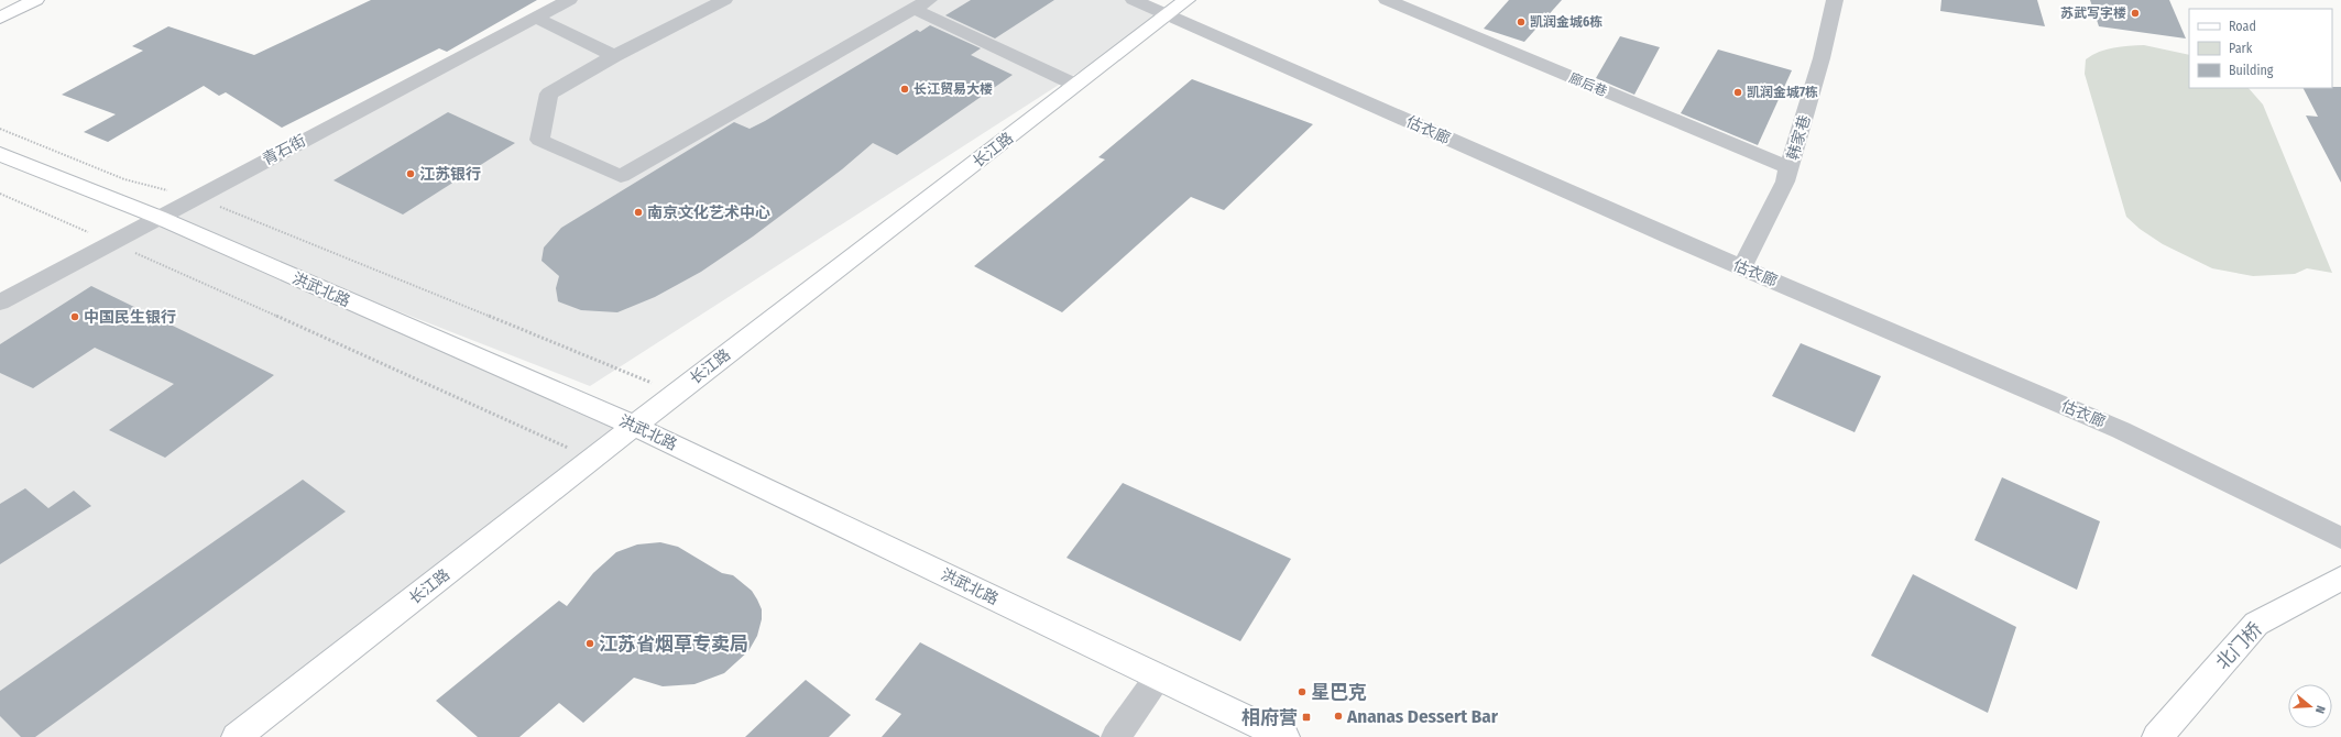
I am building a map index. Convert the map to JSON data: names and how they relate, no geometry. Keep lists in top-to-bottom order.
{
  "streets": {
    "main road": ["长江路", "洪武北路", "北门桥"],
    "street": [
      "廊后巷",
      "估衣廊",
      "韩家巷",
      "青石街"
    ]
  },
  "crossings": [
    ["廊后巷", "韩家巷"],
    ["估衣廊", "韩家巷"],
    ["估衣廊", "长江路"],
    ["青石街", "洪武北路"],
    ["长江路", "洪武北路"]
  ],
  "places": {
    "other": [
      "苏武写字楼",
      "凯润金城6栋",
      "长江贸易大楼",
      "凯润金城7栋",
      "江苏银行",
      "南京文化艺术中心",
      "中国民生银行",
      "江苏省烟草专卖局",
      "星巴克",
      "Ananas Dessert Bar"
    ],
    "transit": ["相府营"]
  },
  "legend": ["Road", "Park", "Building"],
  "north": "right"
}
